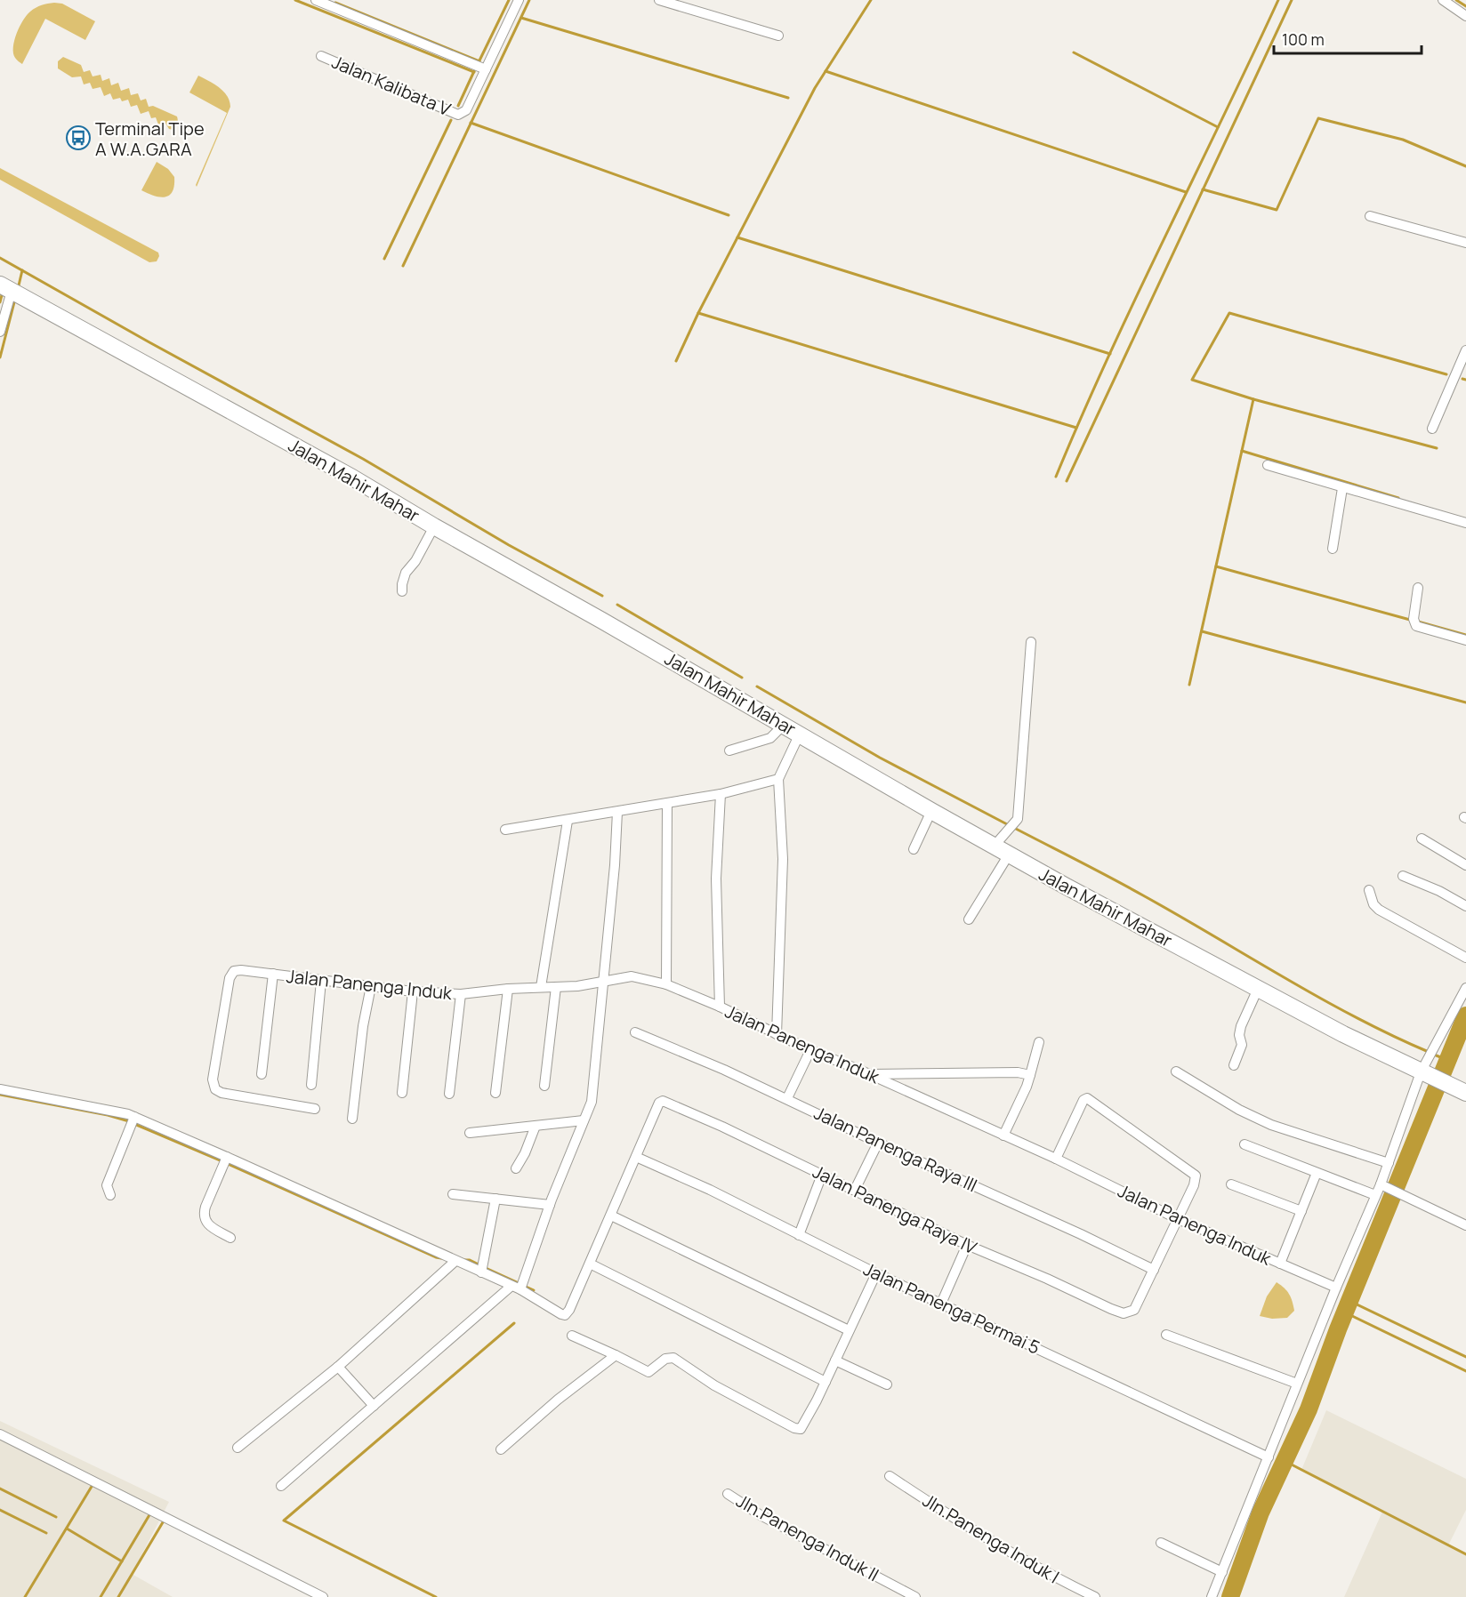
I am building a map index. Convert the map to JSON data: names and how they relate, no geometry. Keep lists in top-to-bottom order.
{
  "streets": {
    "highway": ["Jalan Mahir Mahar"],
    "street": [
      "Jalan Kalibata V",
      "Jalan Panenga Induk",
      "Jalan Panenga Raya III",
      "Jalan Panenga Raya IV",
      "Jalan Panenga Permai 5",
      "Jln.Panenga Induk II",
      "Jln.Panenga Induk I"
    ]
  },
  "crossings": [
    ["Jalan Panenga Raya III", "Jalan Panenga Raya IV"],
    ["Jalan Panenga Raya IV", "Jalan Panenga Permai 5"]
  ],
  "places": {
    "bus stop": ["Terminal Tipe A W.A.GARA"]
  },
  "scale_bar": "100 m"
}
